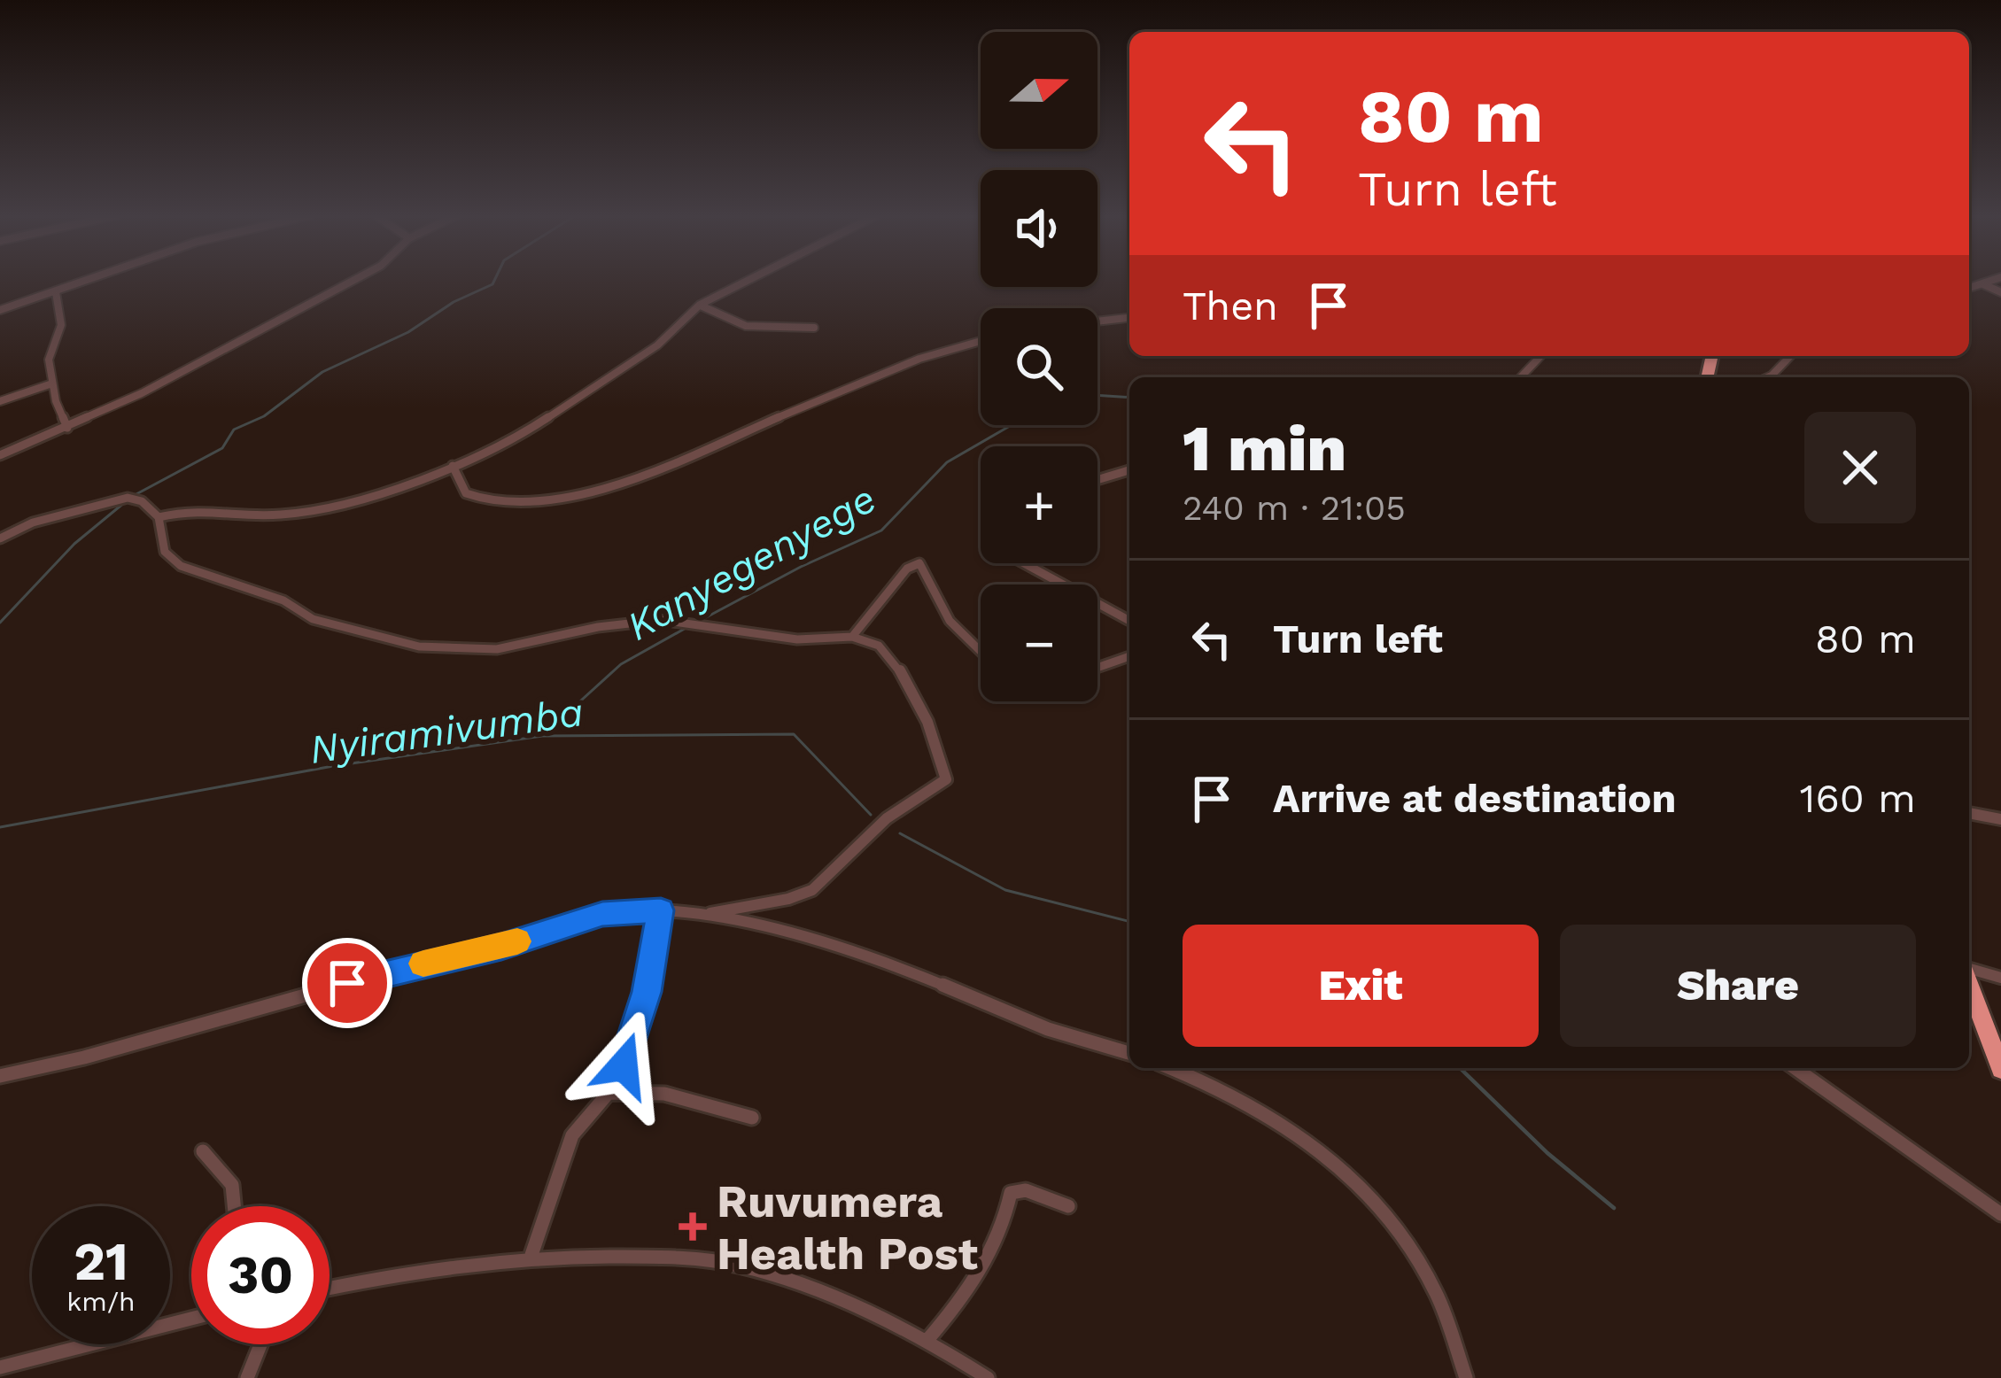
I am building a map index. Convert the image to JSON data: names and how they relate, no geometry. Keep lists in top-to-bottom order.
{
  "water": ["Kanyegenyege", "Nyiramivumba"],
  "places": {
    "health": ["Ruvumera Health Post"]
  },
  "north": "right",
  "page": {
    "map_buttons": ["+", "−"],
    "turn": ["80 m", "Turn left"],
    "then": "Then",
    "heading": ["1 min", "240 m · 21:05"],
    "list": [
      {
        "name": "Turn left",
        "value": "80 m"
      },
      {
        "name": "Arrive at destination",
        "value": "160 m"
      }
    ],
    "buttons": ["Exit", "Share"],
    "speed": "21 km/h",
    "limit": "30"
  }
}
